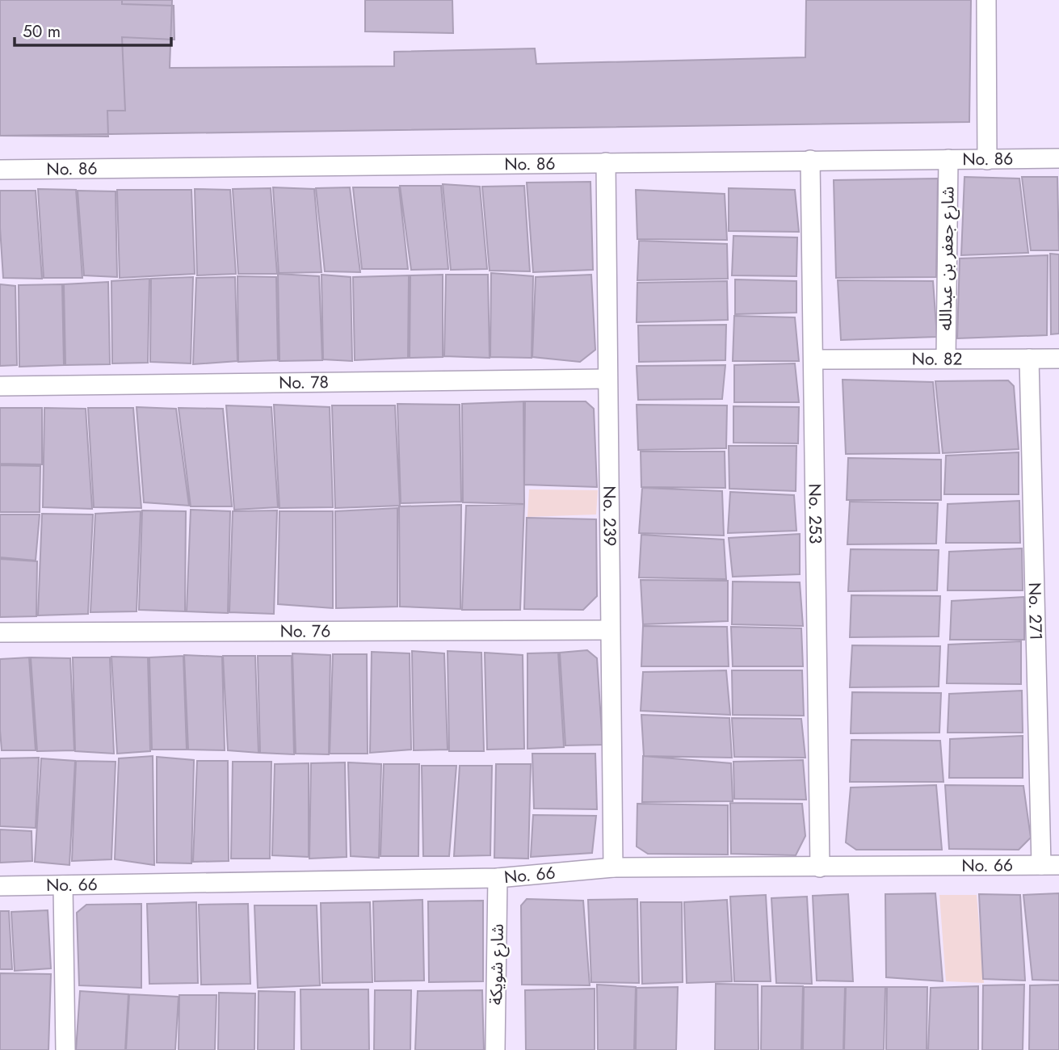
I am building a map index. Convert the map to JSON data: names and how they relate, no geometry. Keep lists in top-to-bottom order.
{
  "streets": {
    "street": [
      "No. 86",
      "شارع جعفر بن عبدالله",
      "No. 82",
      "No. 78",
      "No. 253",
      "No. 239",
      "No. 271",
      "No. 76",
      "No. 66",
      "شارع شويكة"
    ]
  },
  "crossings": [
    ["No. 86", "شارع جعفر بن عبدالله"],
    ["No. 86", "No. 253"],
    ["No. 86", "No. 239"],
    ["شارع جعفر بن عبدالله", "No. 82"],
    ["No. 82", "No. 253"],
    ["No. 82", "No. 271"],
    ["No. 78", "No. 239"],
    ["No. 253", "No. 66"],
    ["No. 239", "No. 76"],
    ["No. 239", "No. 66"],
    ["No. 271", "No. 66"],
    ["No. 66", "شارع شويكة"]
  ],
  "scale_bar": "50 m"
}
